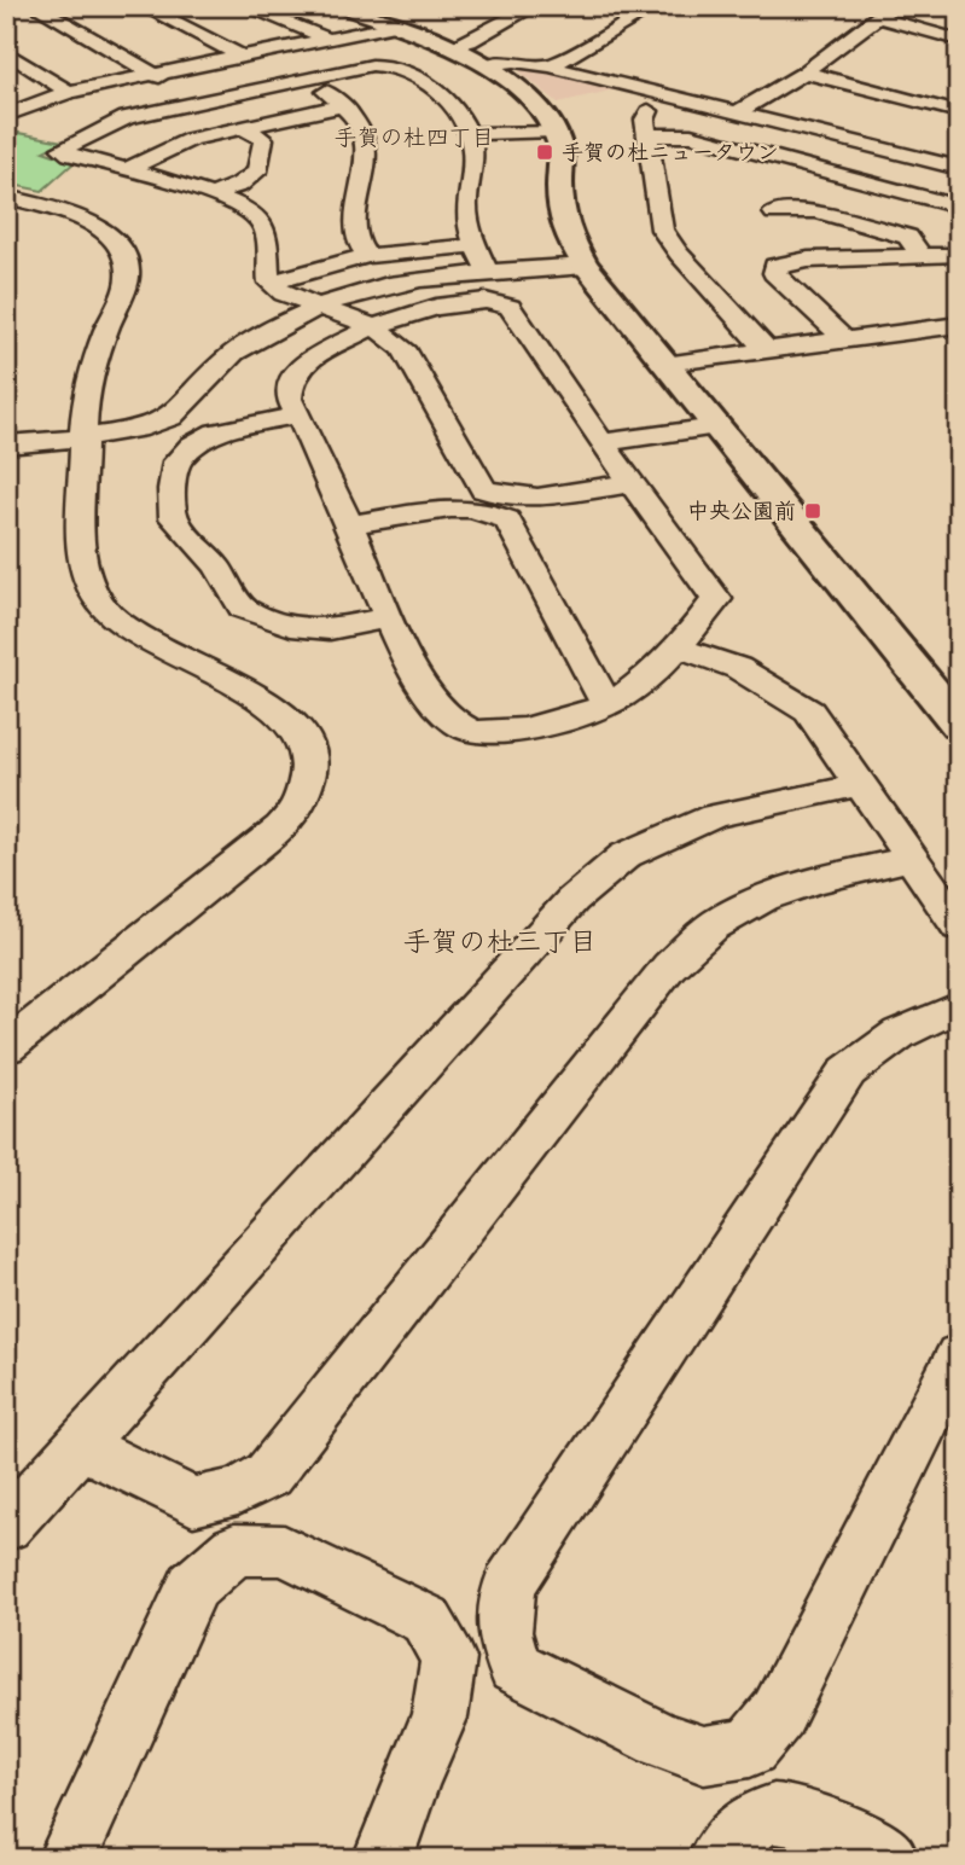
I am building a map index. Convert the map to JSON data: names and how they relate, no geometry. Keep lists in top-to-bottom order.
{
  "districts": ["手賀の杜四丁目", "手賀の杜三丁目"],
  "places": {
    "transit": ["手賀の杜ニュータウン", "中央公園前"]
  }
}
